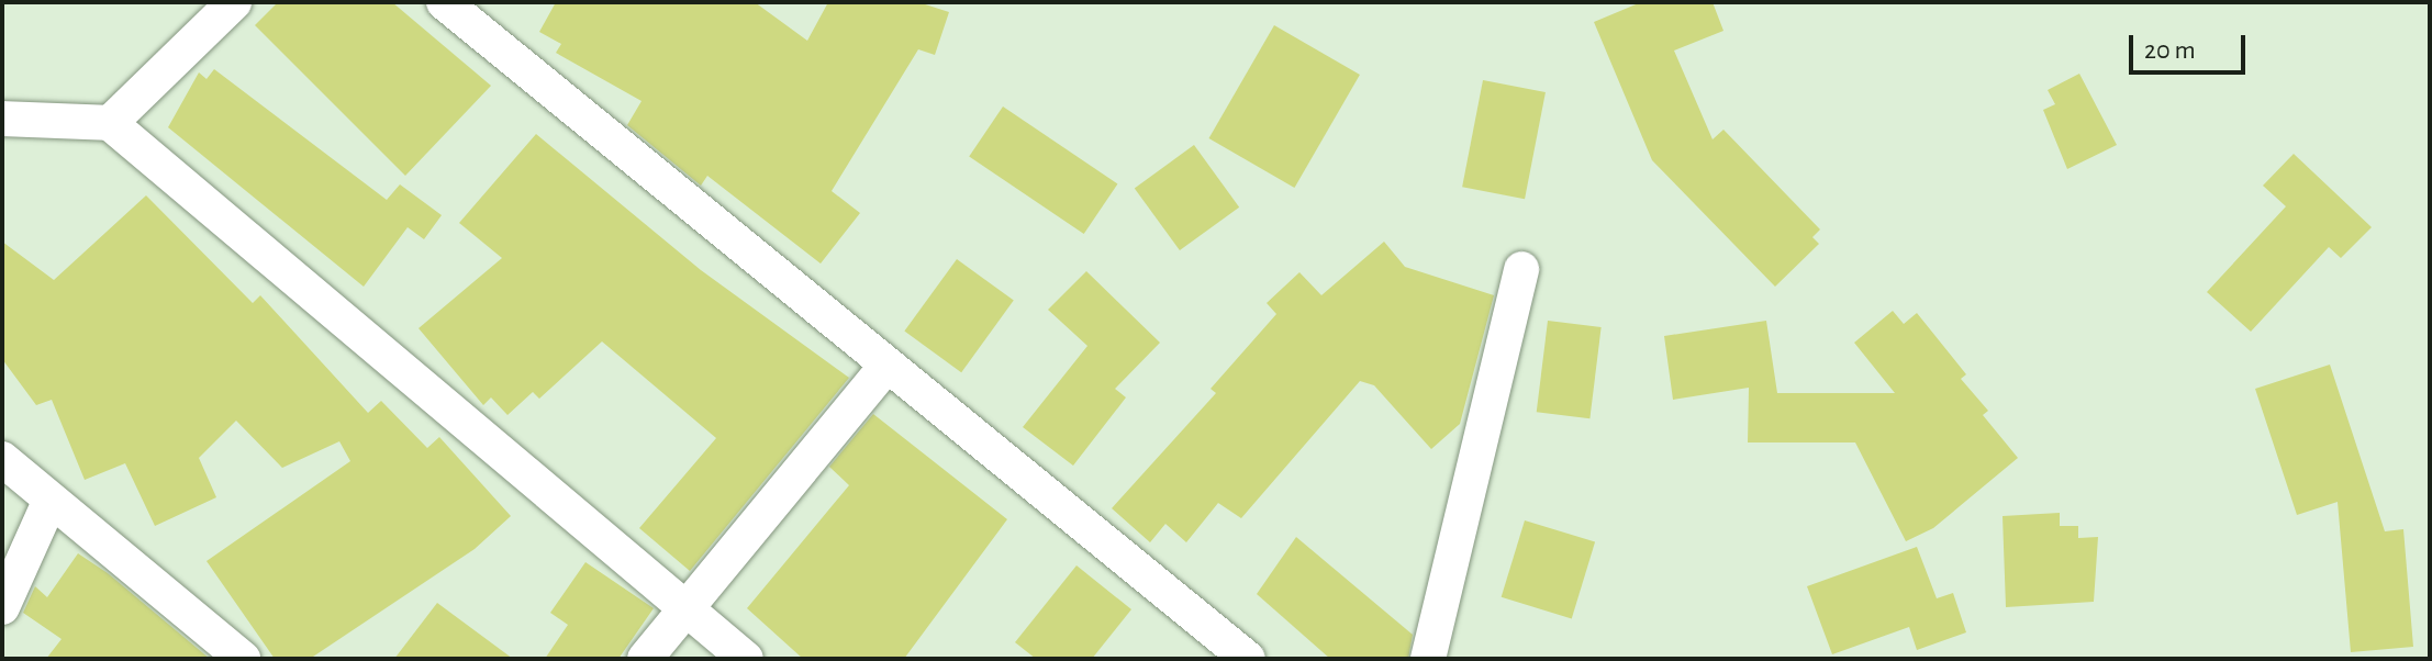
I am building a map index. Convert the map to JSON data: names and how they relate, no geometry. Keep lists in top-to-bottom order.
{
  "scale_bar": "20 m"
}
